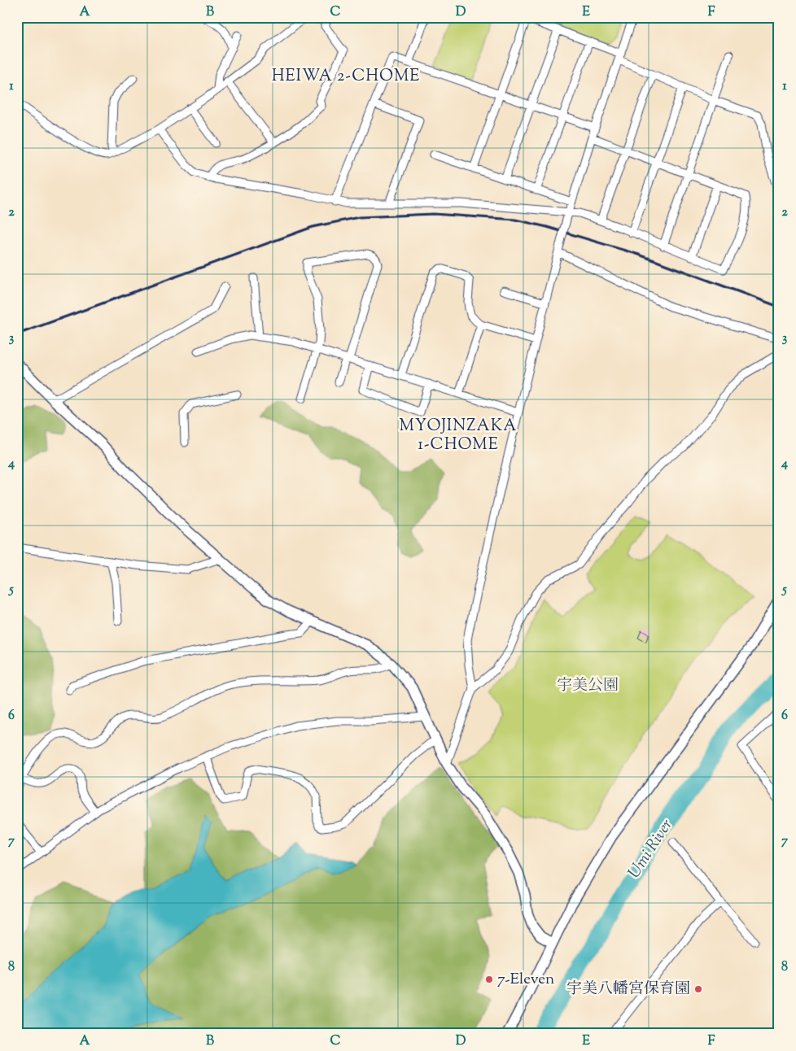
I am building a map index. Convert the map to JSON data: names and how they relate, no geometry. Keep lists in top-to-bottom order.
{
  "districts": ["HEIWA 2-CHOME", "MYOJINZAKA 1-CHOME"],
  "water": ["Umi River"],
  "parks": ["宇美公園"],
  "places": ["7-Eleven", "宇美八幡宮保育園"],
  "grid": {
    "columns": [
      "A",
      "B",
      "C",
      "D",
      "E",
      "F"
    ],
    "rows": [
      "1",
      "2",
      "3",
      "4",
      "5",
      "6",
      "7",
      "8"
    ]
  }
}
